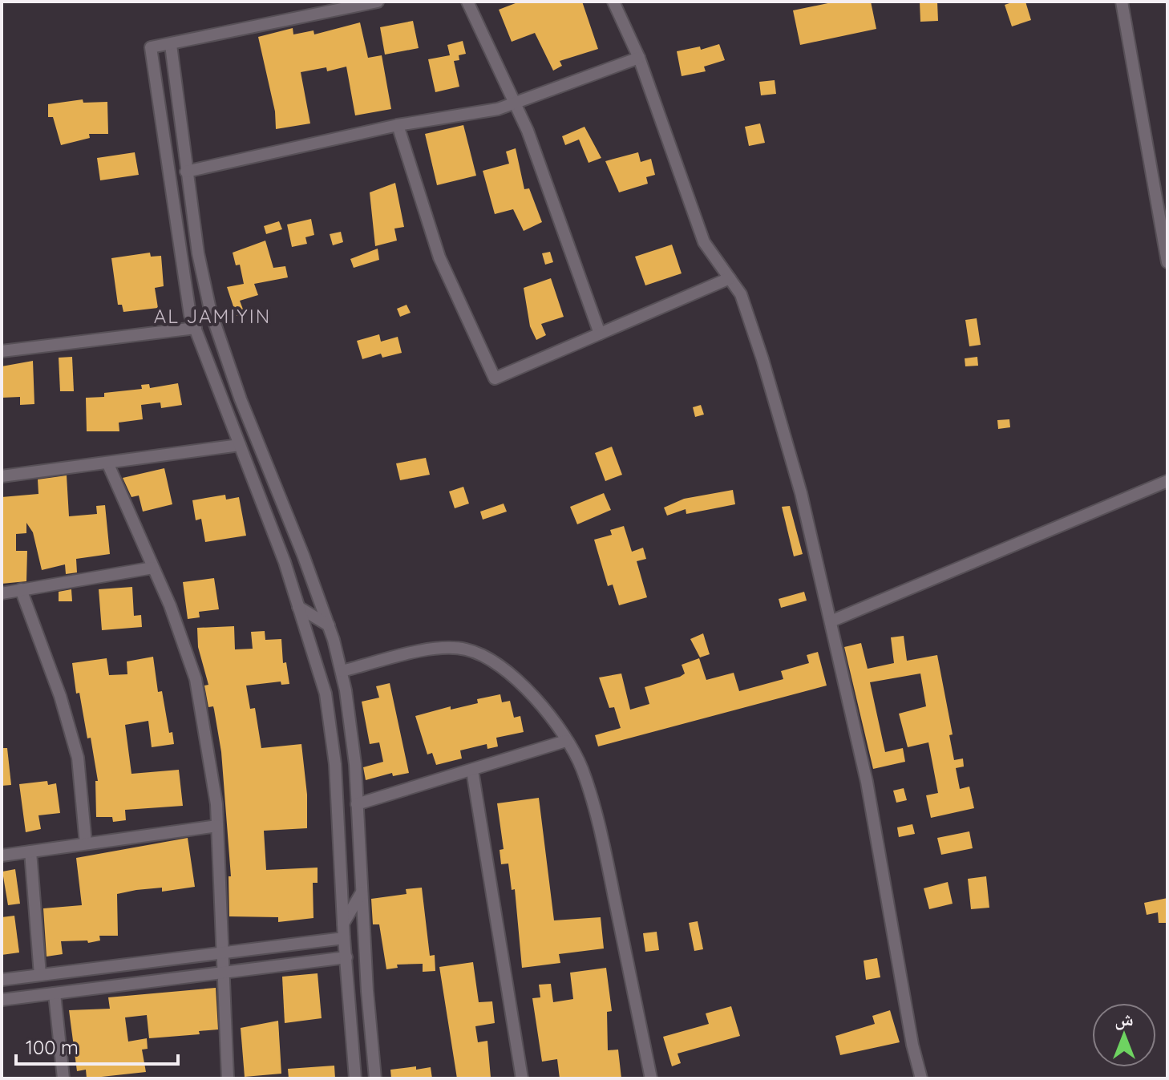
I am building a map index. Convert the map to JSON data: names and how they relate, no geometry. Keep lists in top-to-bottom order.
{
  "districts": ["AL JAMIYIN"],
  "scale_bar": "100 m",
  "north": "top"
}
